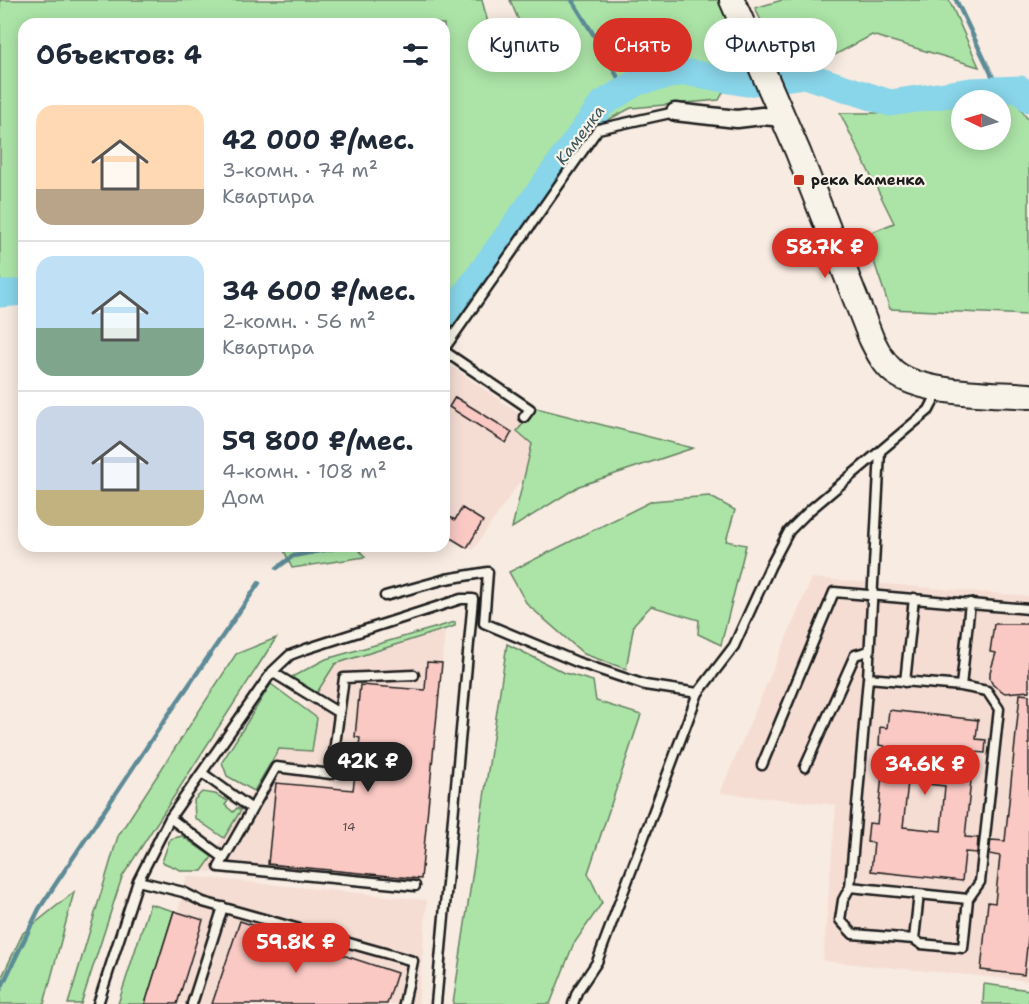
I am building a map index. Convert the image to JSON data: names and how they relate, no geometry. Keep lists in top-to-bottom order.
{
  "water": ["Каменка"],
  "places": {
    "transit": ["река Каменка"]
  },
  "house_numbers": ["14"],
  "north": "left",
  "page": {
    "chip": ["Купить", "Снять", "Фильтры"],
    "heading": "Объектов: 4",
    "list": [
      {
        "name": "42 000 ₽/мес.",
        "note": "3-комн. · 74 m² · Квартира"
      },
      {
        "name": "34 600 ₽/мес.",
        "note": "2-комн. · 56 m² · Квартира"
      },
      {
        "name": "59 800 ₽/мес.",
        "note": "4-комн. · 108 m² · Дом"
      }
    ],
    "price": [
      "58.7K ₽",
      "42K ₽",
      "34.6K ₽",
      "59.8K ₽"
    ]
  }
}
